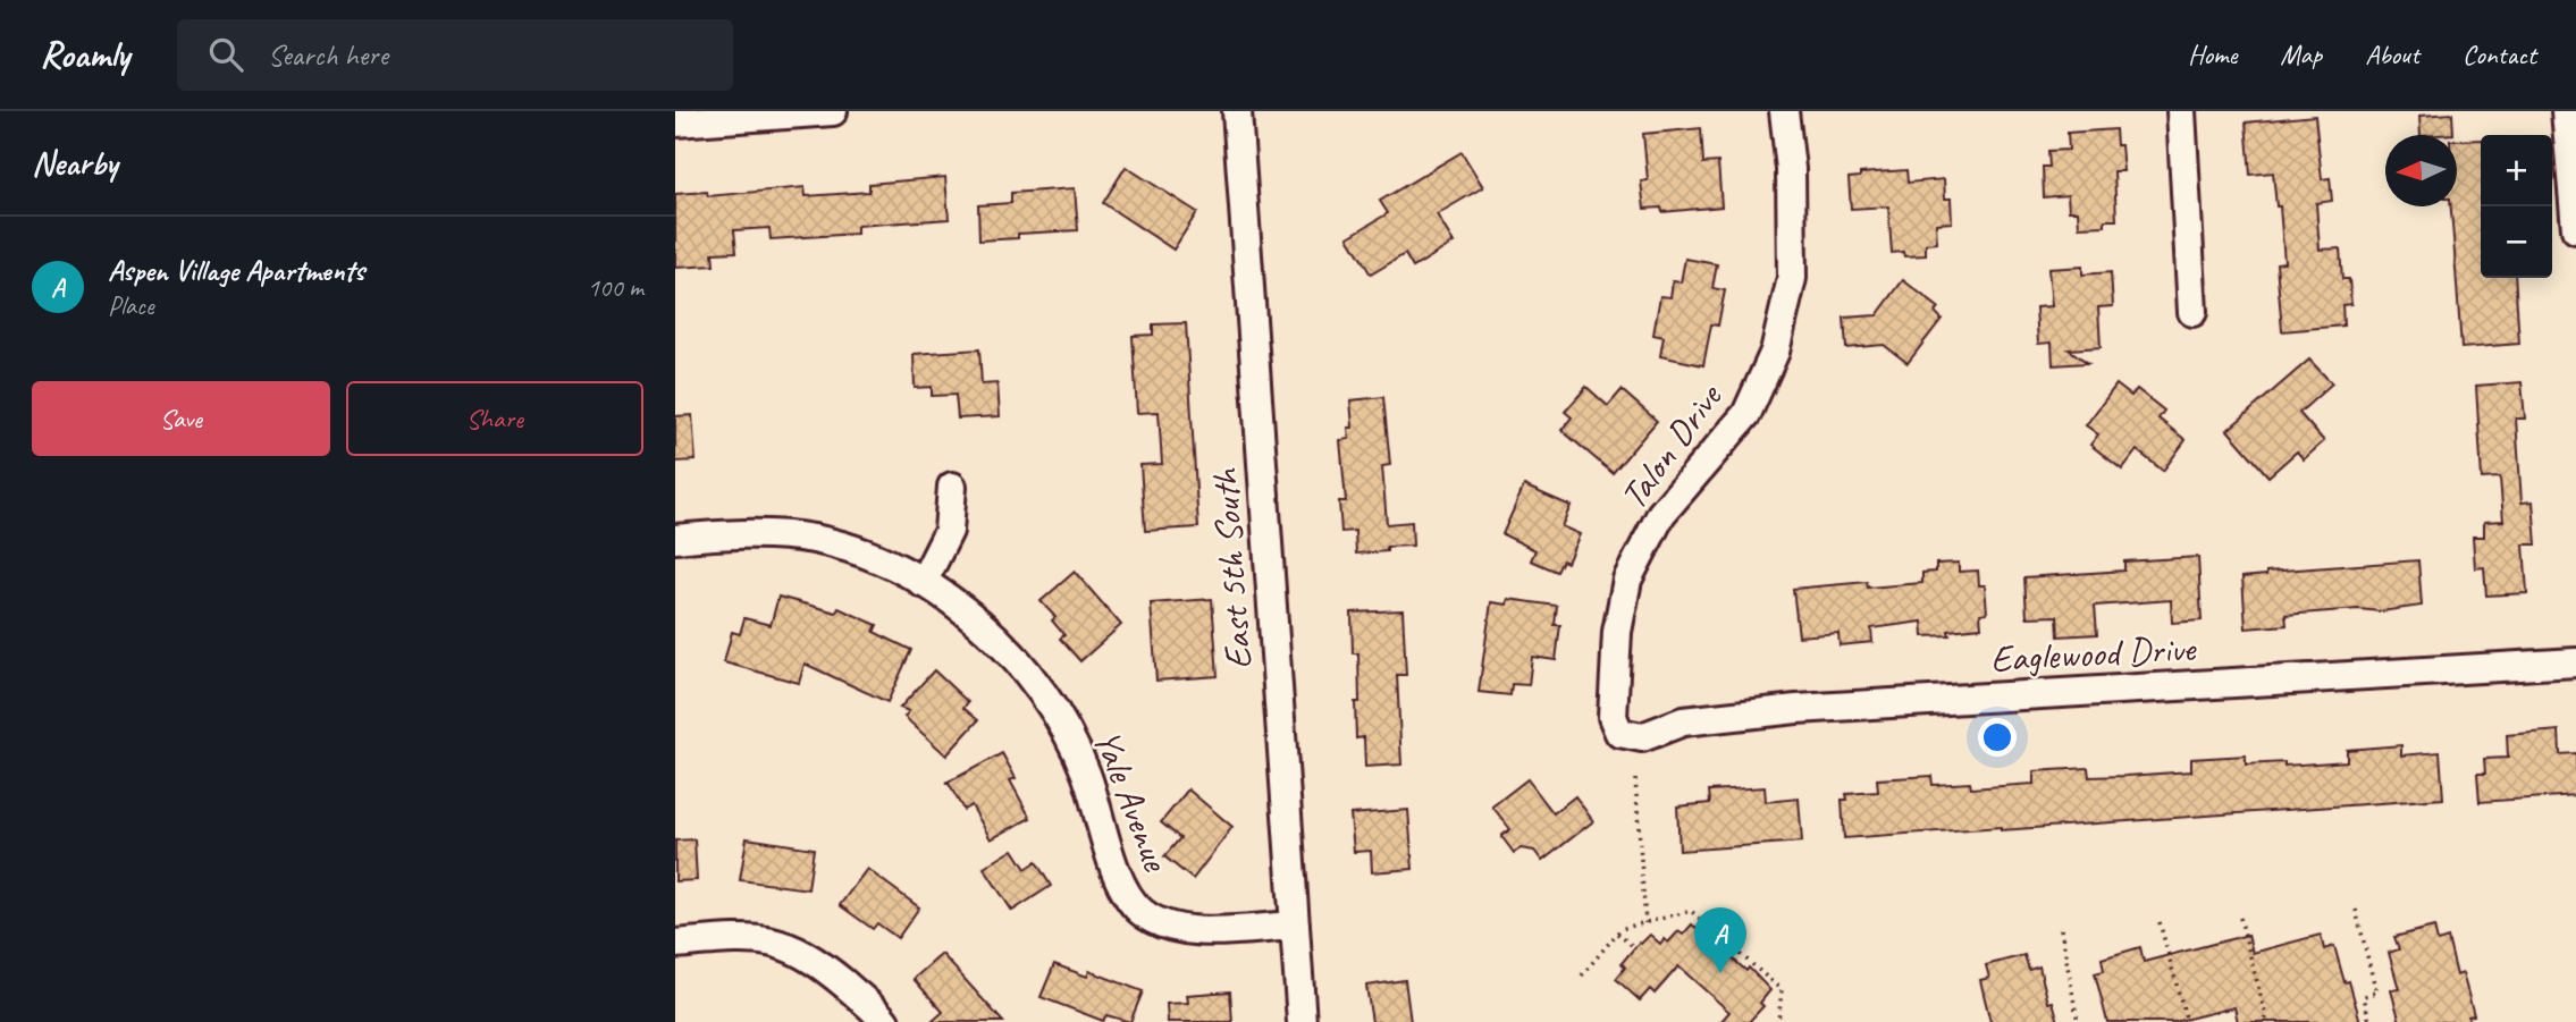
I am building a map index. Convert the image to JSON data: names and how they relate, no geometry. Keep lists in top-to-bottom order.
{
  "streets": {
    "street": [
      "Talon Drive",
      "East 5th South",
      "Eaglewood Drive",
      "Yale Avenue"
    ]
  },
  "crossings": [
    ["Talon Drive", "Eaglewood Drive"],
    ["East 5th South", "Yale Avenue"]
  ],
  "north": "left",
  "page": {
    "header": "Roamly",
    "search": "Search here",
    "nav": [
      "Home",
      "Map",
      "About",
      "Contact"
    ],
    "heading": "Nearby",
    "map_buttons": ["+", "−"],
    "list": [
      {
        "mark": "A",
        "name": "Aspen Village Apartments",
        "note": "Place",
        "value": "100 m"
      }
    ],
    "buttons": ["Save", "Share"],
    "pins": "A"
  }
}
